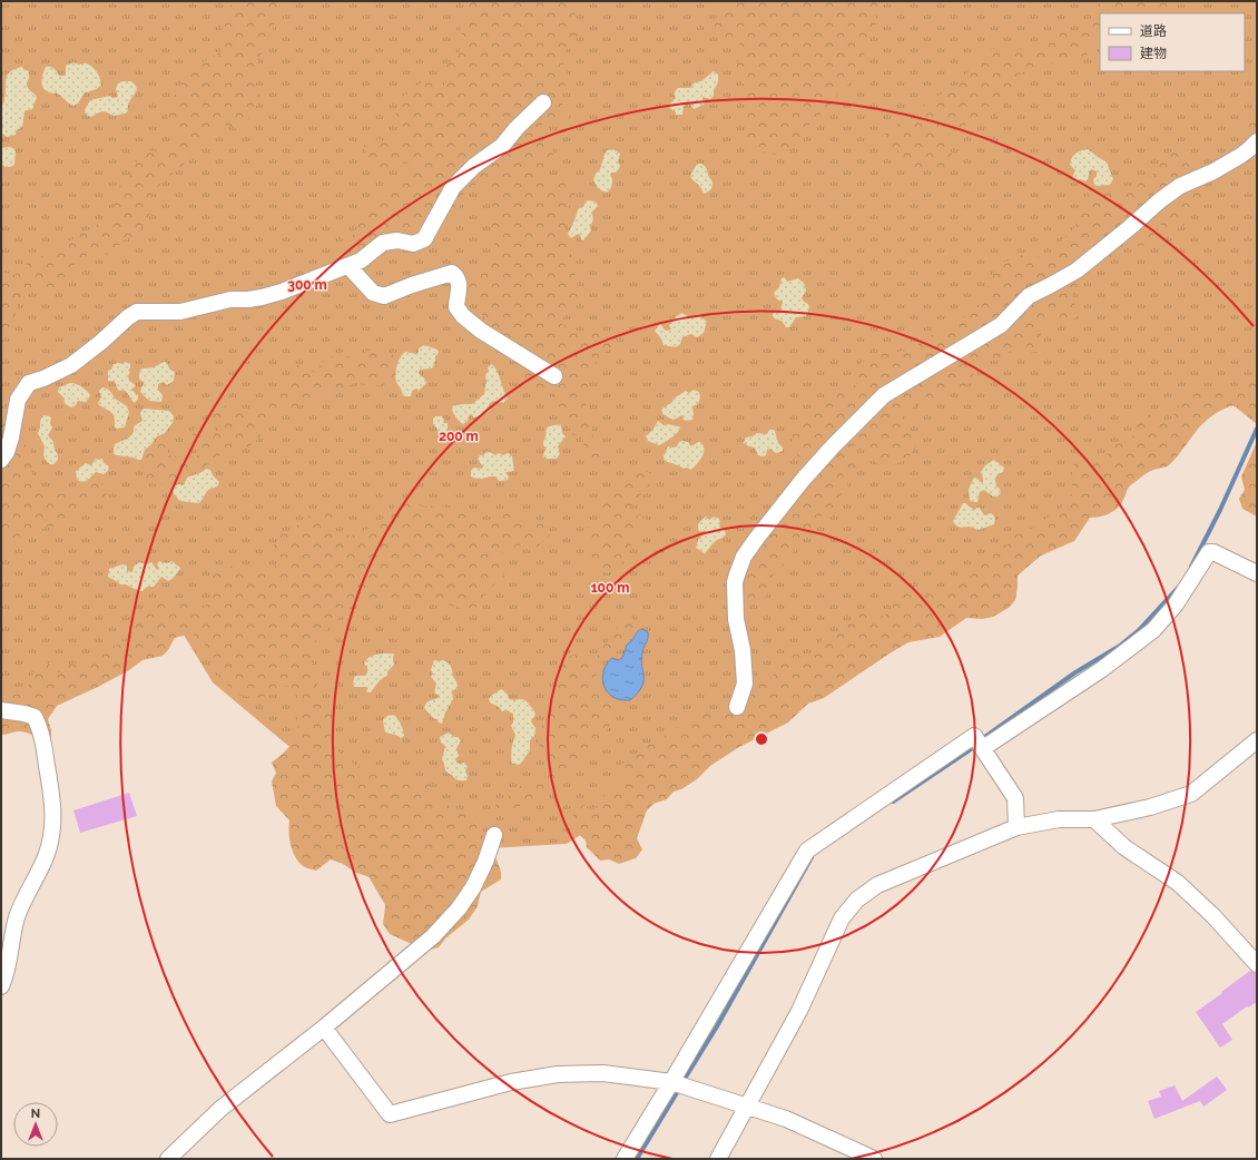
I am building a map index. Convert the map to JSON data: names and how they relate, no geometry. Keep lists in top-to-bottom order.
{
  "legend": ["道路", "建物"],
  "north": "top",
  "rings": ["300 m", "200 m", "100 m"]
}
